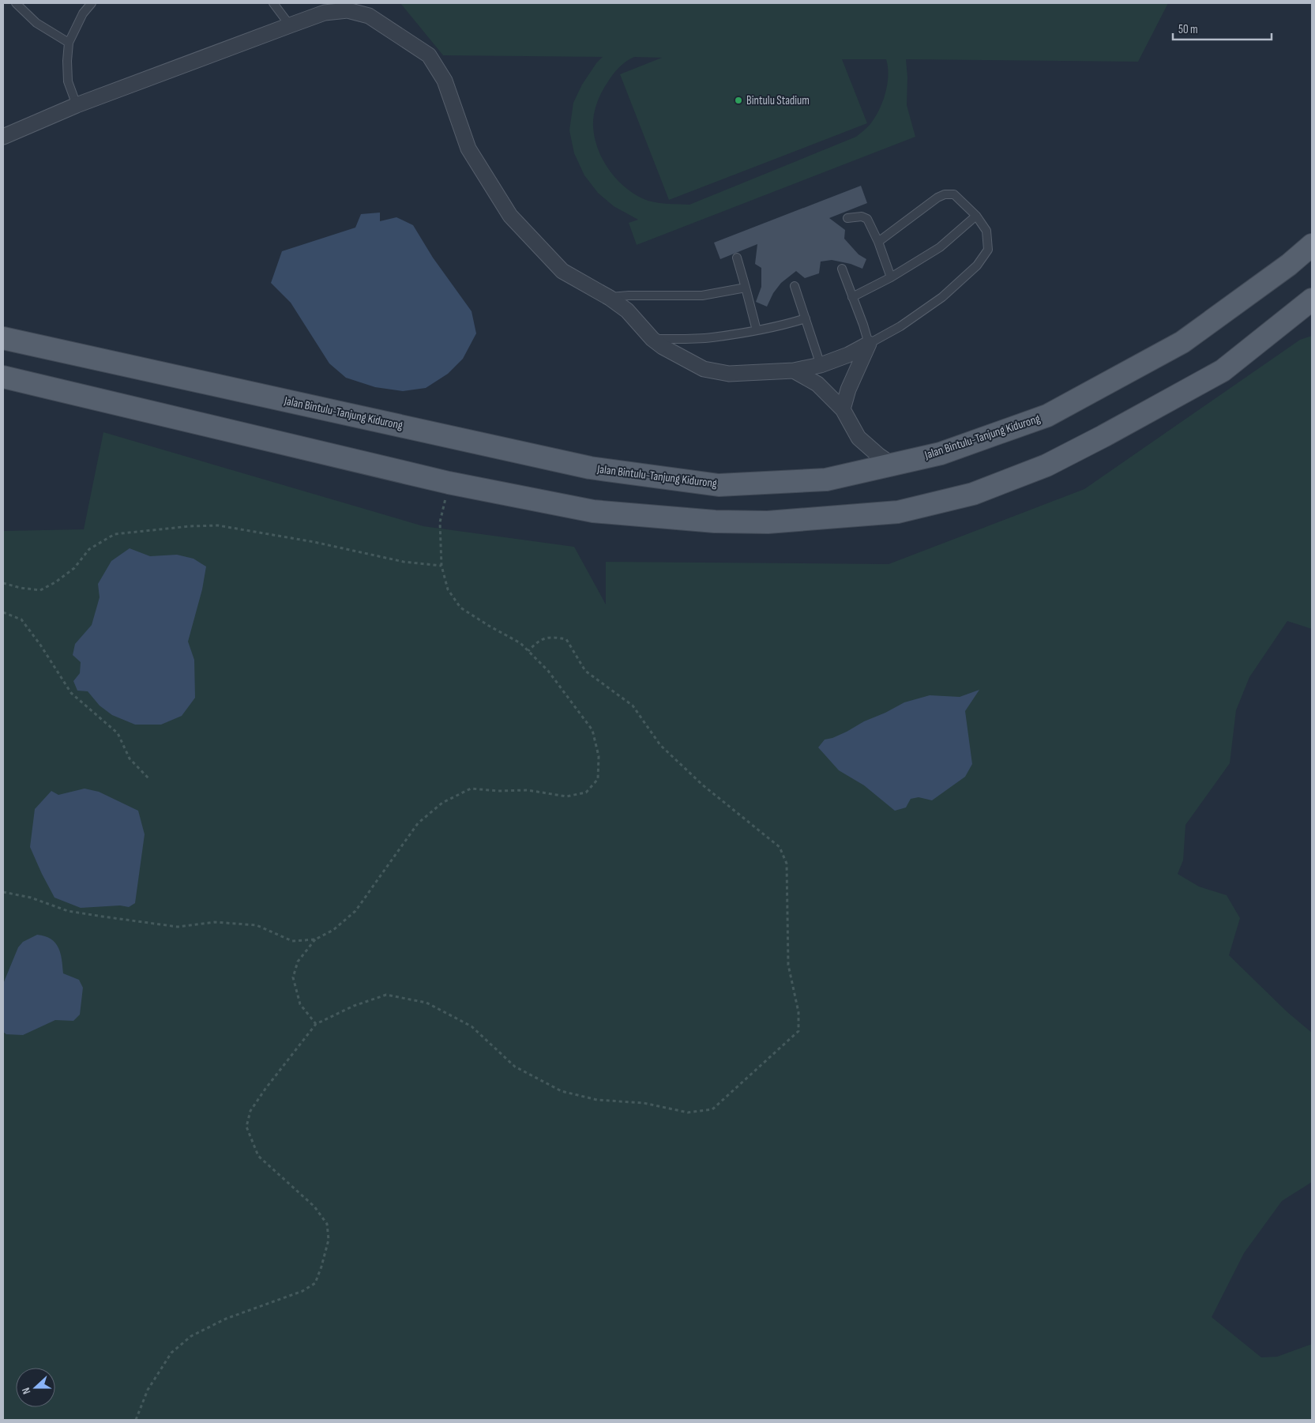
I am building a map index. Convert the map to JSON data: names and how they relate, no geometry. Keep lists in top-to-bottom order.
{
  "streets": {
    "main road": ["Jalan Bintulu-Tanjung Kidurong"]
  },
  "places": ["Bintulu Stadium"],
  "scale_bar": "50 m",
  "north": "left"
}
